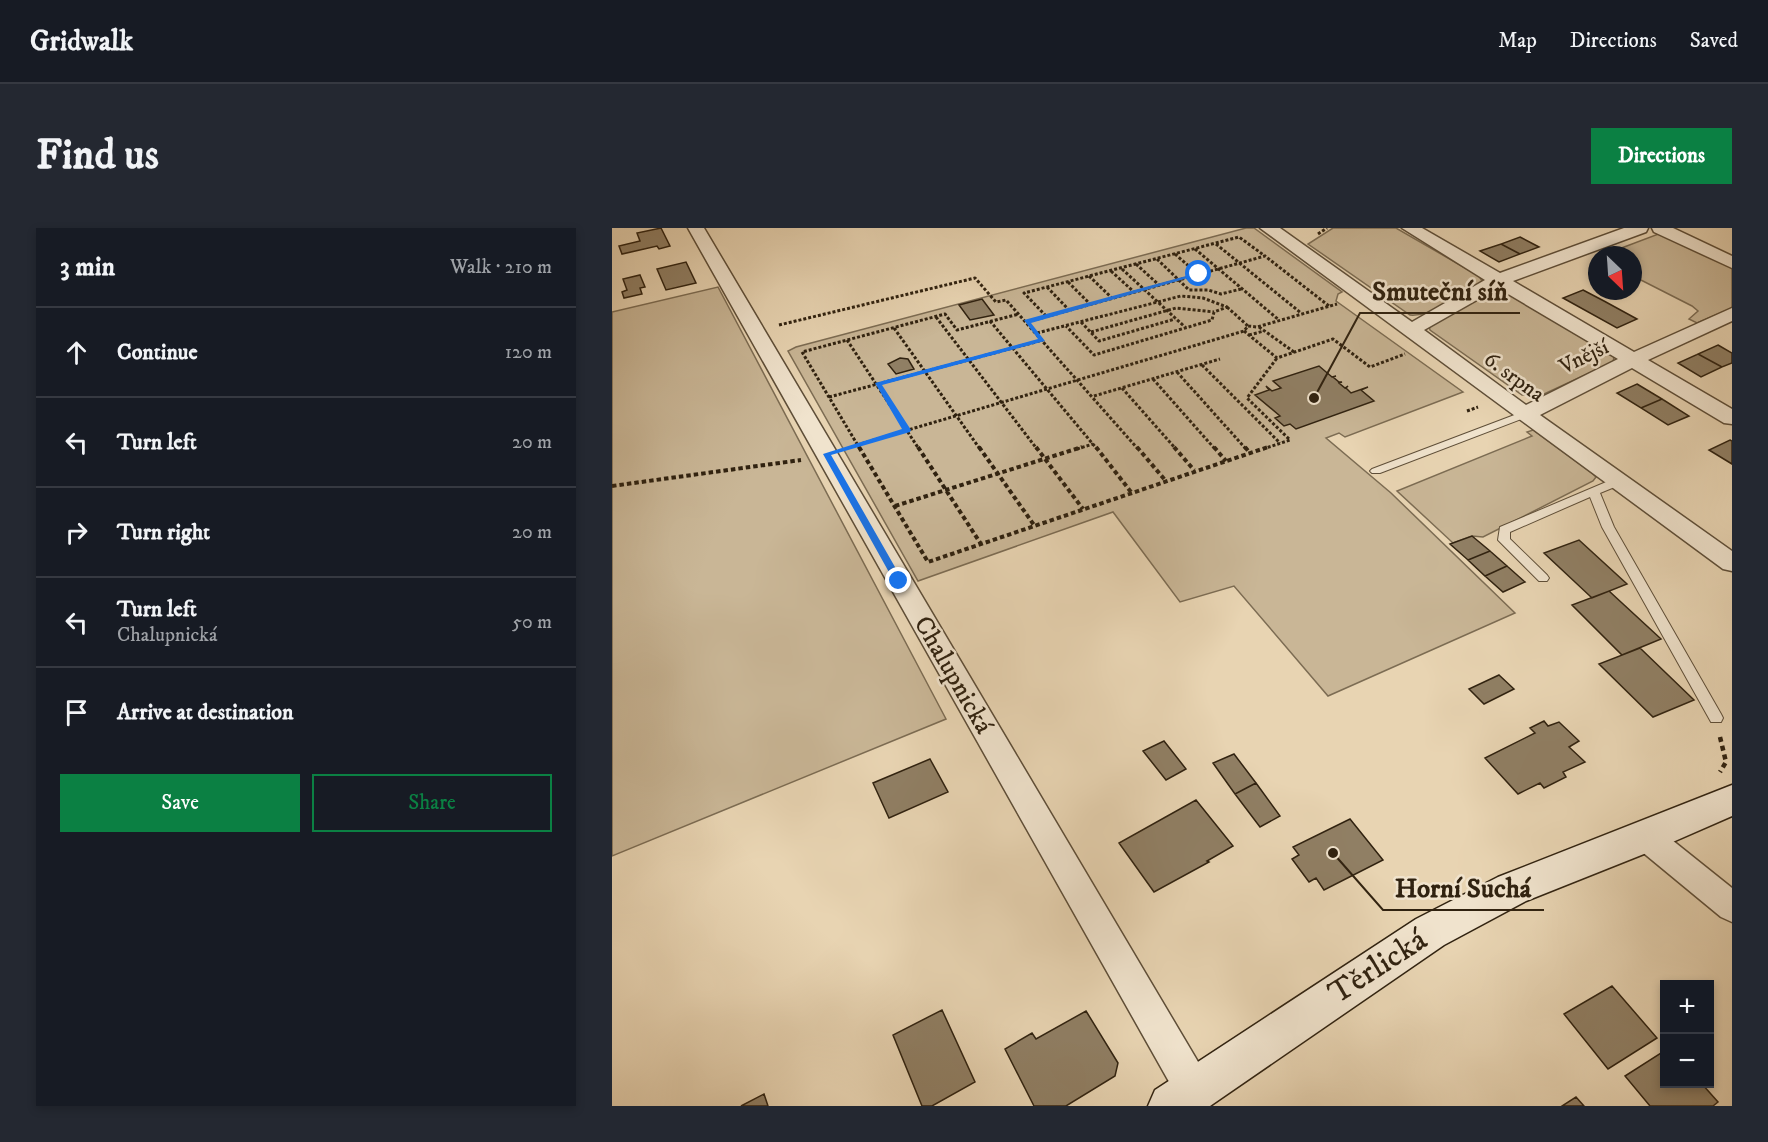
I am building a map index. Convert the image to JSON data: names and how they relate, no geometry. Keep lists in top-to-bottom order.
{
  "streets": {
    "main road": ["Těrlická"],
    "street": ["Vnější", "6. srpna", "Chalupnická"]
  },
  "crossings": [
    ["Vnější", "6. srpna"],
    ["Chalupnická", "Těrlická"]
  ],
  "places": ["Smuteční síň", "Horní Suchá"],
  "north": "bottom right",
  "page": {
    "header": "Gridwalk",
    "nav": ["Map", "Directions", "Saved"],
    "buttons": [
      "Directions",
      ["Save", "Share"]
    ],
    "title": "Find us",
    "heading": ["3 min", "Walk · 210 m"],
    "list": [
      ["Continue", "120 m"],
      ["Turn left", "20 m"],
      ["Turn right", "20 m"],
      ["Turn left", "Chalupnická", "50 m"],
      "Arrive at destination"
    ],
    "map_buttons": ["+", "−"]
  }
}
